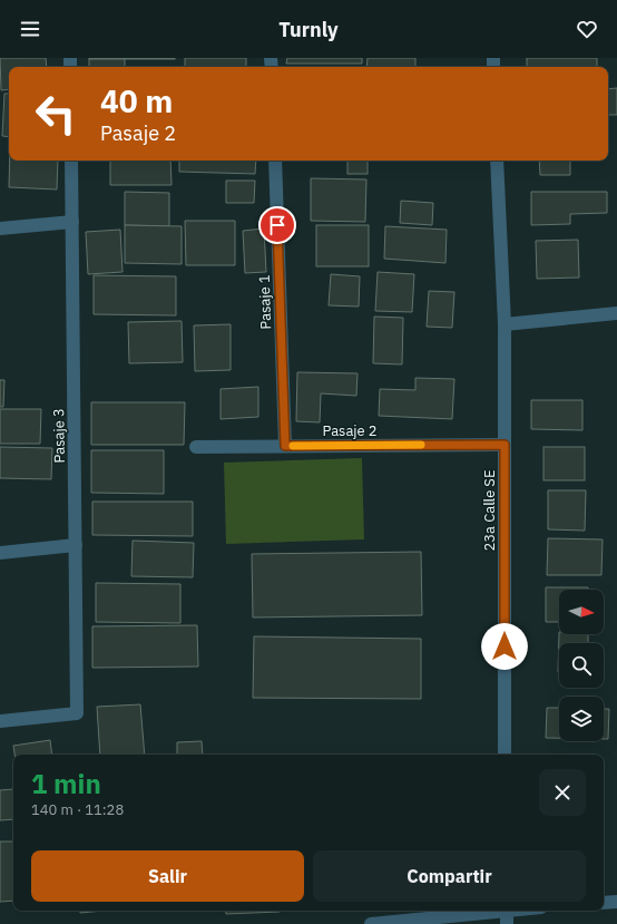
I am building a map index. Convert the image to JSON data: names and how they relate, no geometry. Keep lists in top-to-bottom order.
{
  "streets": {
    "street": [
      "Pasaje 1",
      "Pasaje 2",
      "Pasaje 3",
      "23a Calle SE"
    ]
  },
  "crossings": [
    ["Pasaje 1", "Pasaje 2"],
    ["Pasaje 2", "23a Calle SE"]
  ],
  "north": "right",
  "page": {
    "header": "Turnly",
    "turn": ["40 m", "Pasaje 2"],
    "heading": ["1 min", "140 m · 11:28"],
    "buttons": ["Salir", "Compartir"]
  }
}
